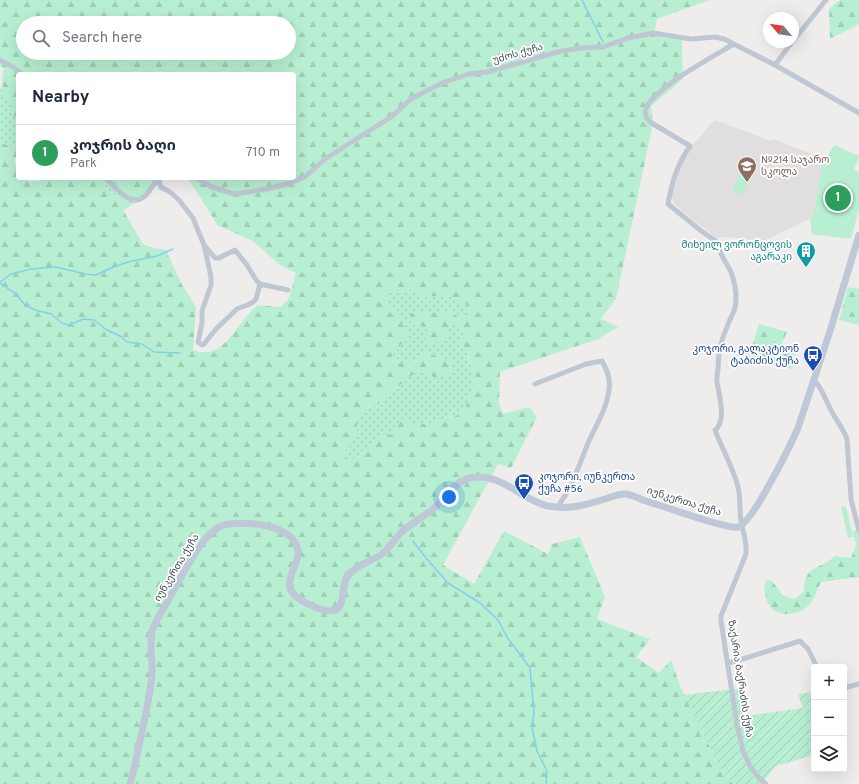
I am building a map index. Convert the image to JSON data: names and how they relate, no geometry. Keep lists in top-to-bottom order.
{
  "streets": {
    "main road": ["იუნკერთა ქუჩა"],
    "street": ["უძოს ქუჩა", "ზაქარია ბაქრაძის ქუჩა"]
  },
  "crossings": [
    ["უძოს ქუჩა", "ზაქარია ბაქრაძის ქუჩა"],
    ["იუნკერთა ქუჩა", "ზაქარია ბაქრაძის ქუჩა"]
  ],
  "places": {
    "school or university": ["№214 საჯარო სკოლა"],
    "building": ["მიხეილ ვორონცოვის აგარაკი"],
    "bus stop": ["კოჯორი, გალაკტიონ ტაბიძის ქუჩა", "კოჯორი, იუნკერთა ქუჩა #56"]
  },
  "north": "top left",
  "page": {
    "search": "Search here",
    "heading": "Nearby",
    "list": [
      {
        "mark": "1",
        "name": "კოჯრის ბაღი",
        "note": "Park",
        "value": "710 m"
      }
    ],
    "pins": "1",
    "map_buttons": ["+", "−"]
  }
}
